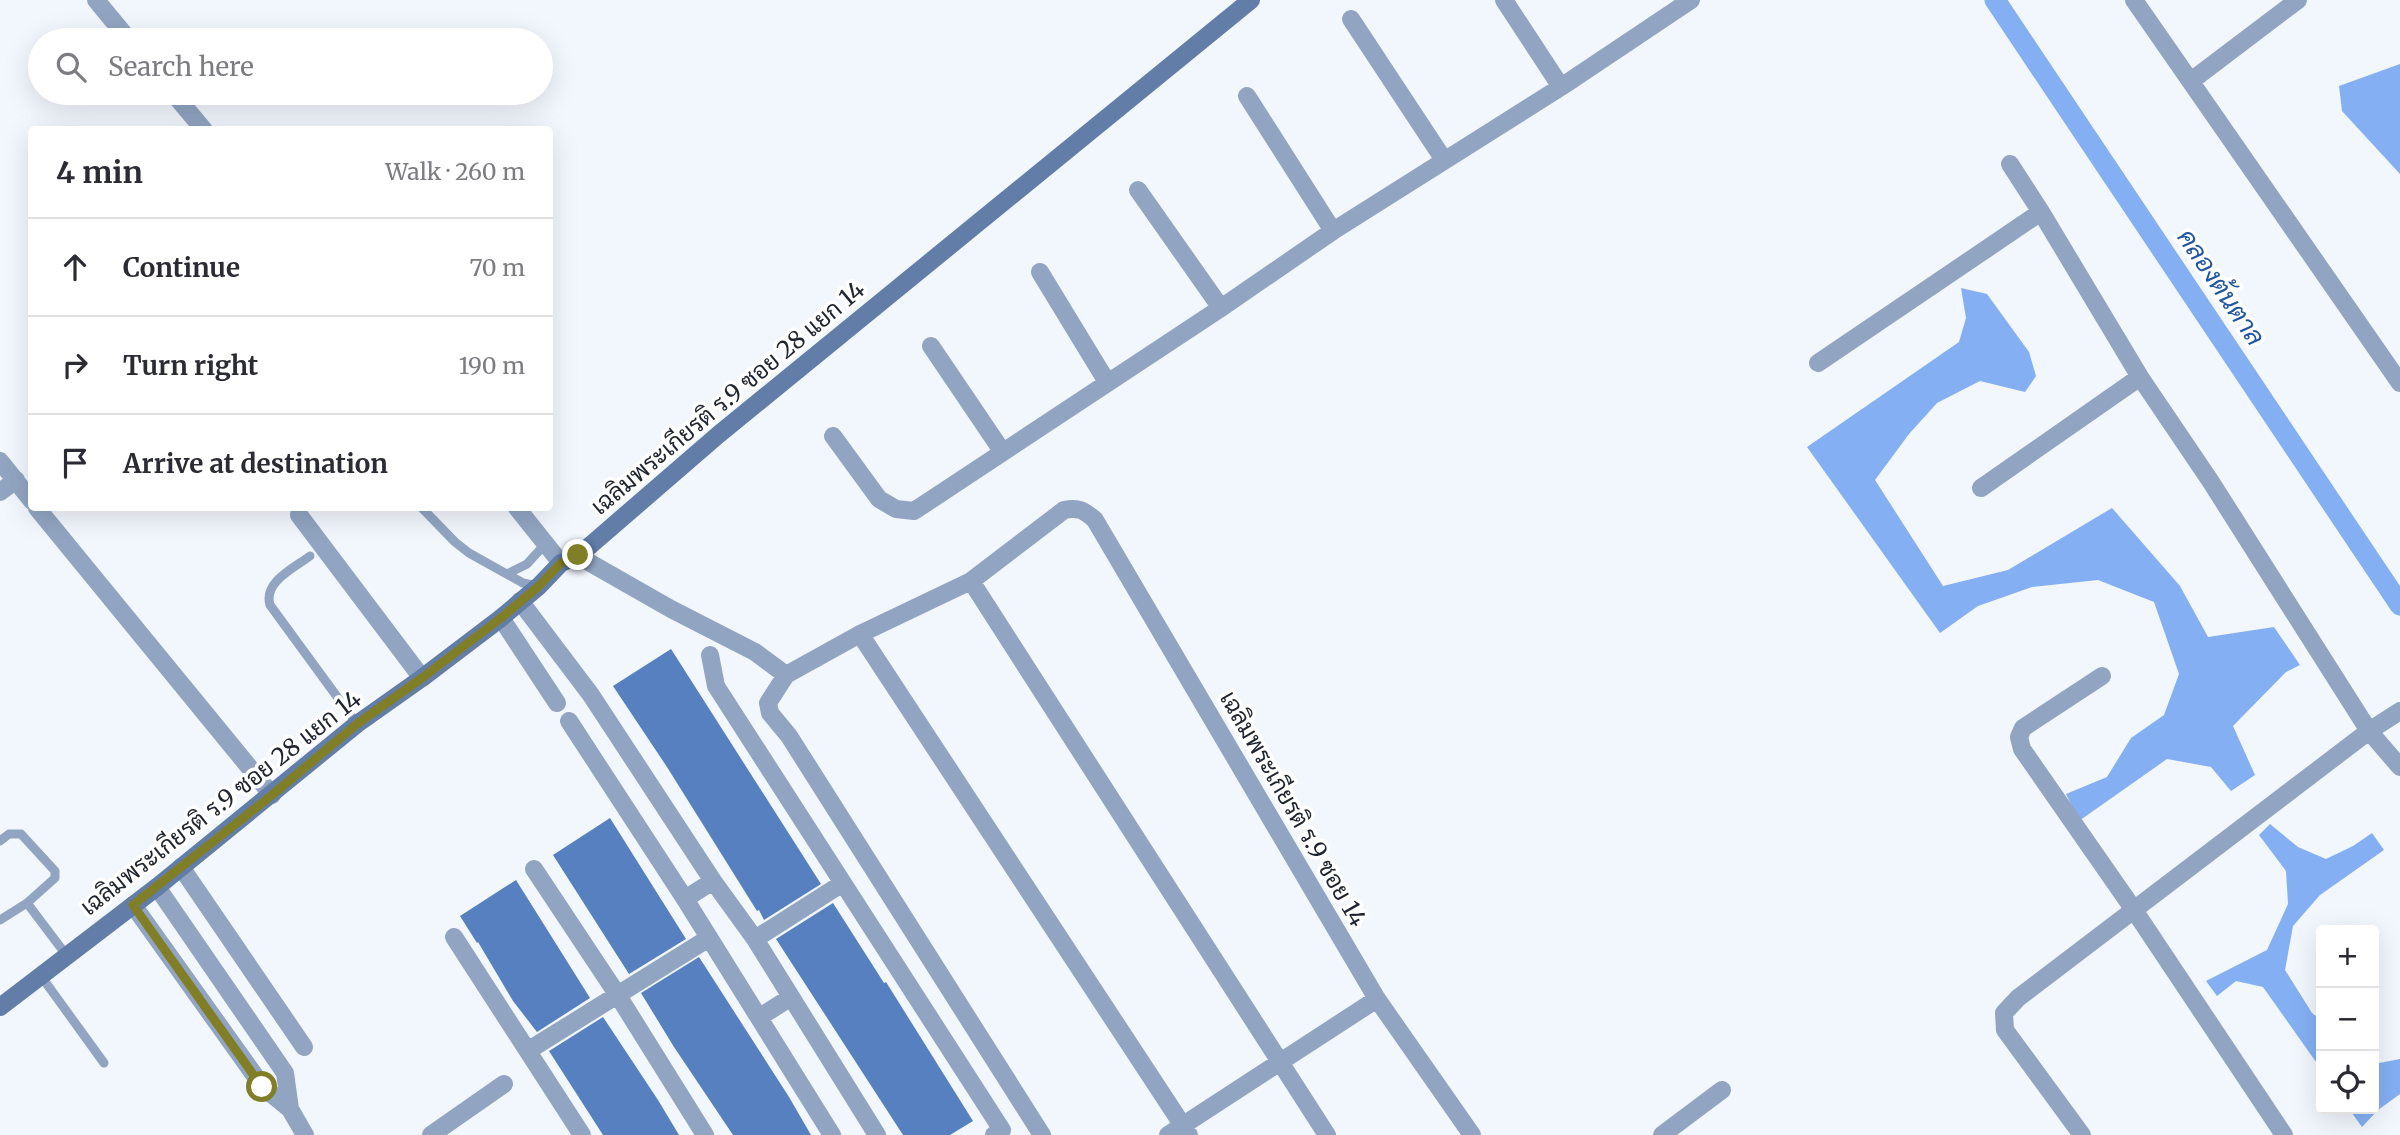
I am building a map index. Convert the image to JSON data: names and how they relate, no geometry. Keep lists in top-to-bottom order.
{
  "streets": {
    "street": ["เฉลิมพระเกียรติ ร.9 ซอย 28 แยก 14", "เฉลิมพระเกียรติ ร.9 ซอย 14"]
  },
  "water": ["คลองต้นตาล"],
  "page": {
    "search": "Search here",
    "heading": ["4 min", "Walk · 260 m"],
    "list": [
      ["Continue", "70 m"],
      ["Turn right", "190 m"],
      "Arrive at destination"
    ],
    "map_buttons": ["+", "−"]
  }
}
